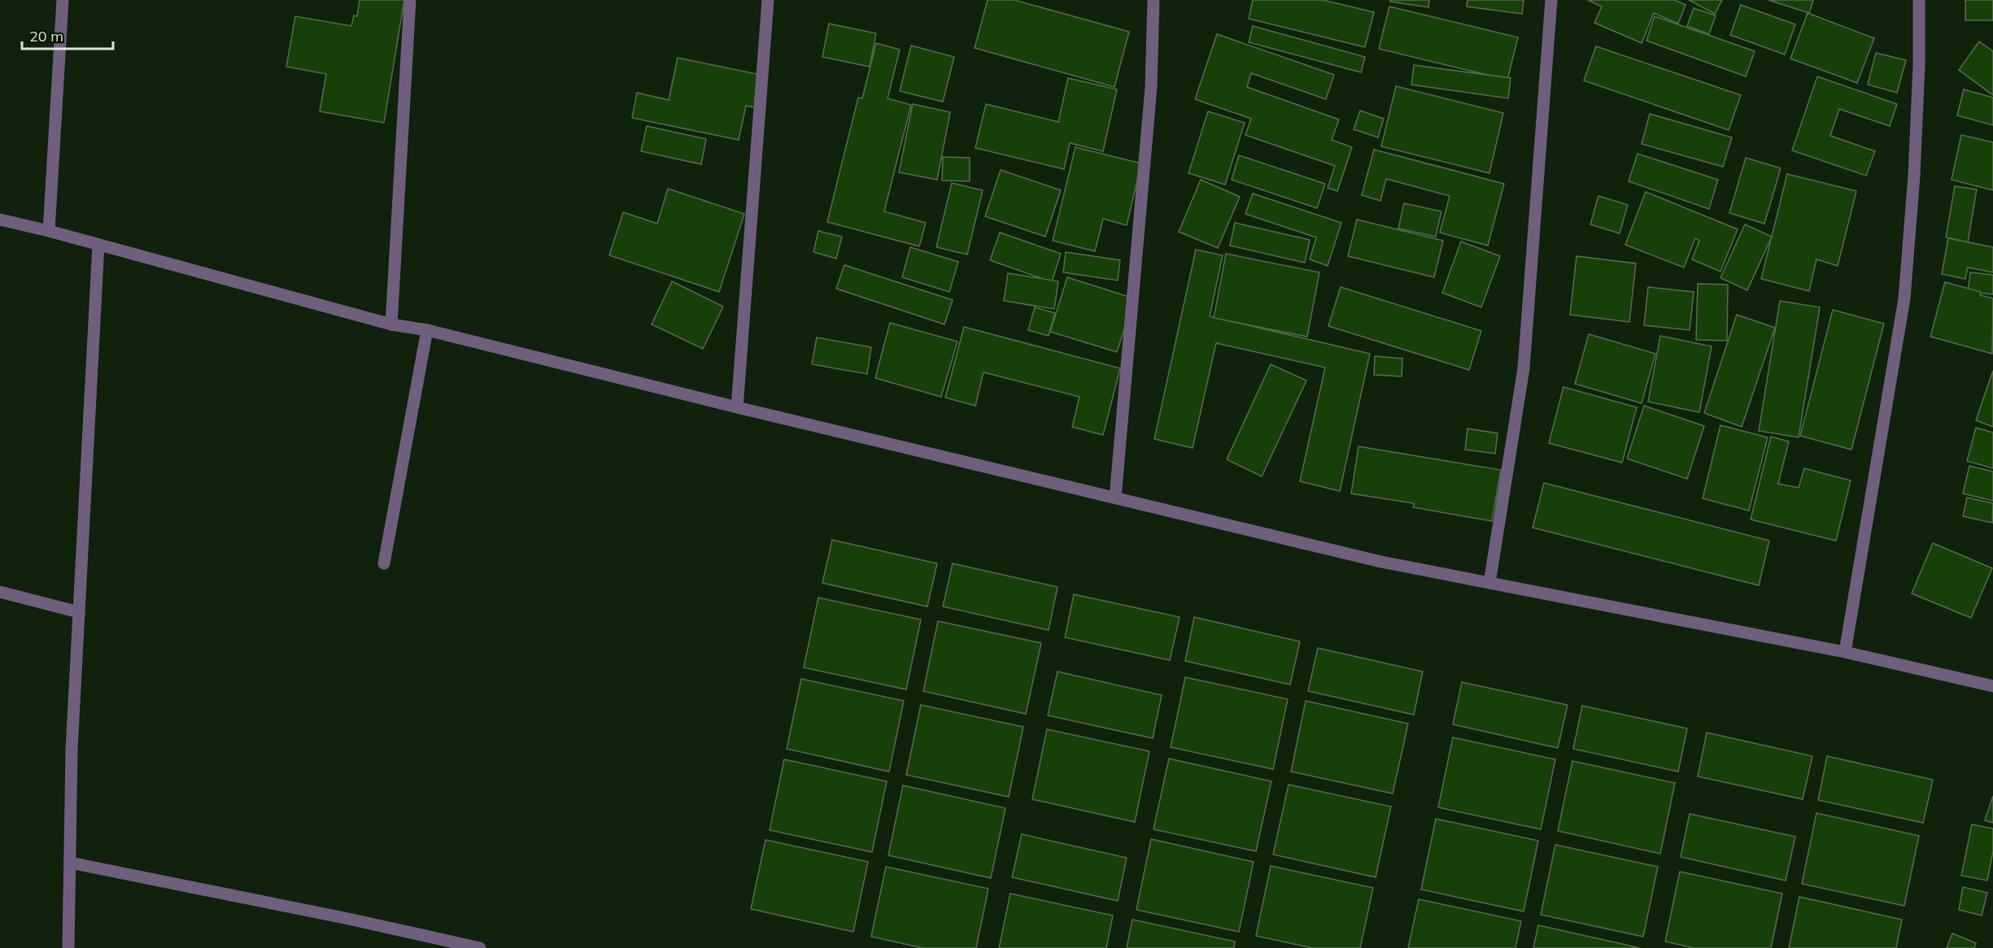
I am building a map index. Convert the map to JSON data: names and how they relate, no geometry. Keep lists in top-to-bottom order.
{
  "scale_bar": "20 m"
}
